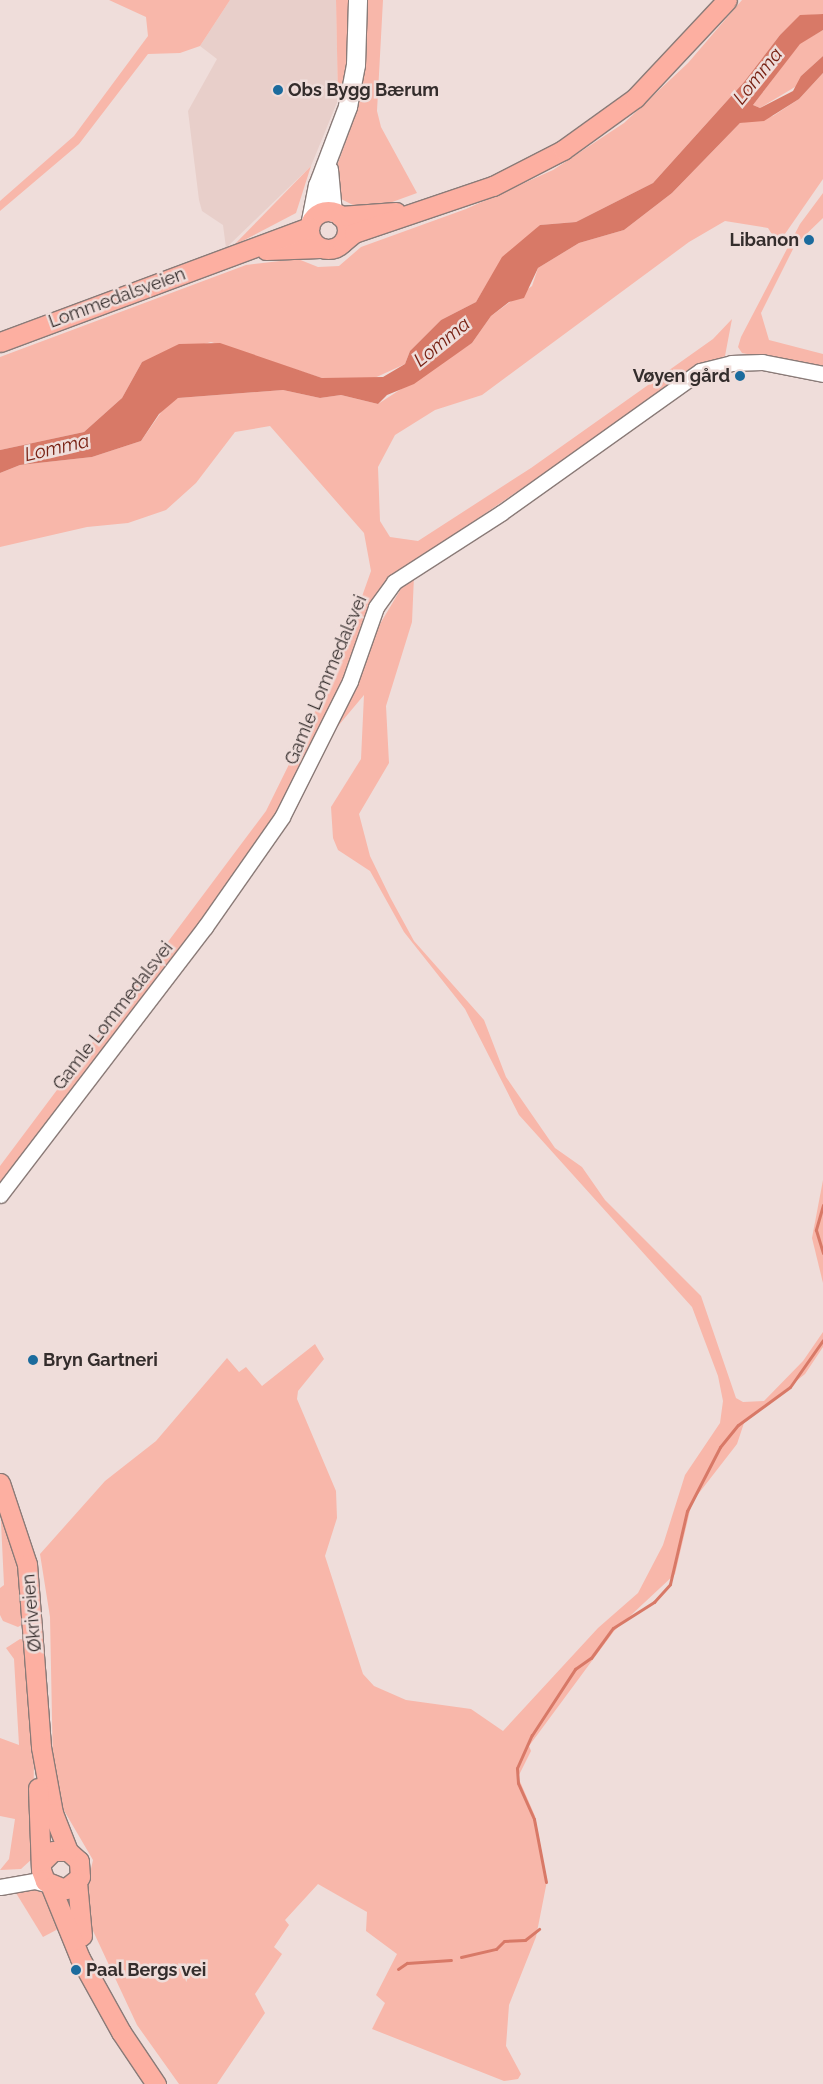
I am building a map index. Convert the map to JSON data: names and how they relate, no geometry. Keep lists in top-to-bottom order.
{
  "streets": {
    "main road": ["Lommedalsveien", "Økriveien"],
    "street": ["Gamle Lommedalsvei"]
  },
  "water": ["Lomma"],
  "places": [
    "Obs Bygg Bærum",
    "Libanon",
    "Vøyen gård",
    "Bryn Gartneri",
    "Paal Bergs vei"
  ]
}
